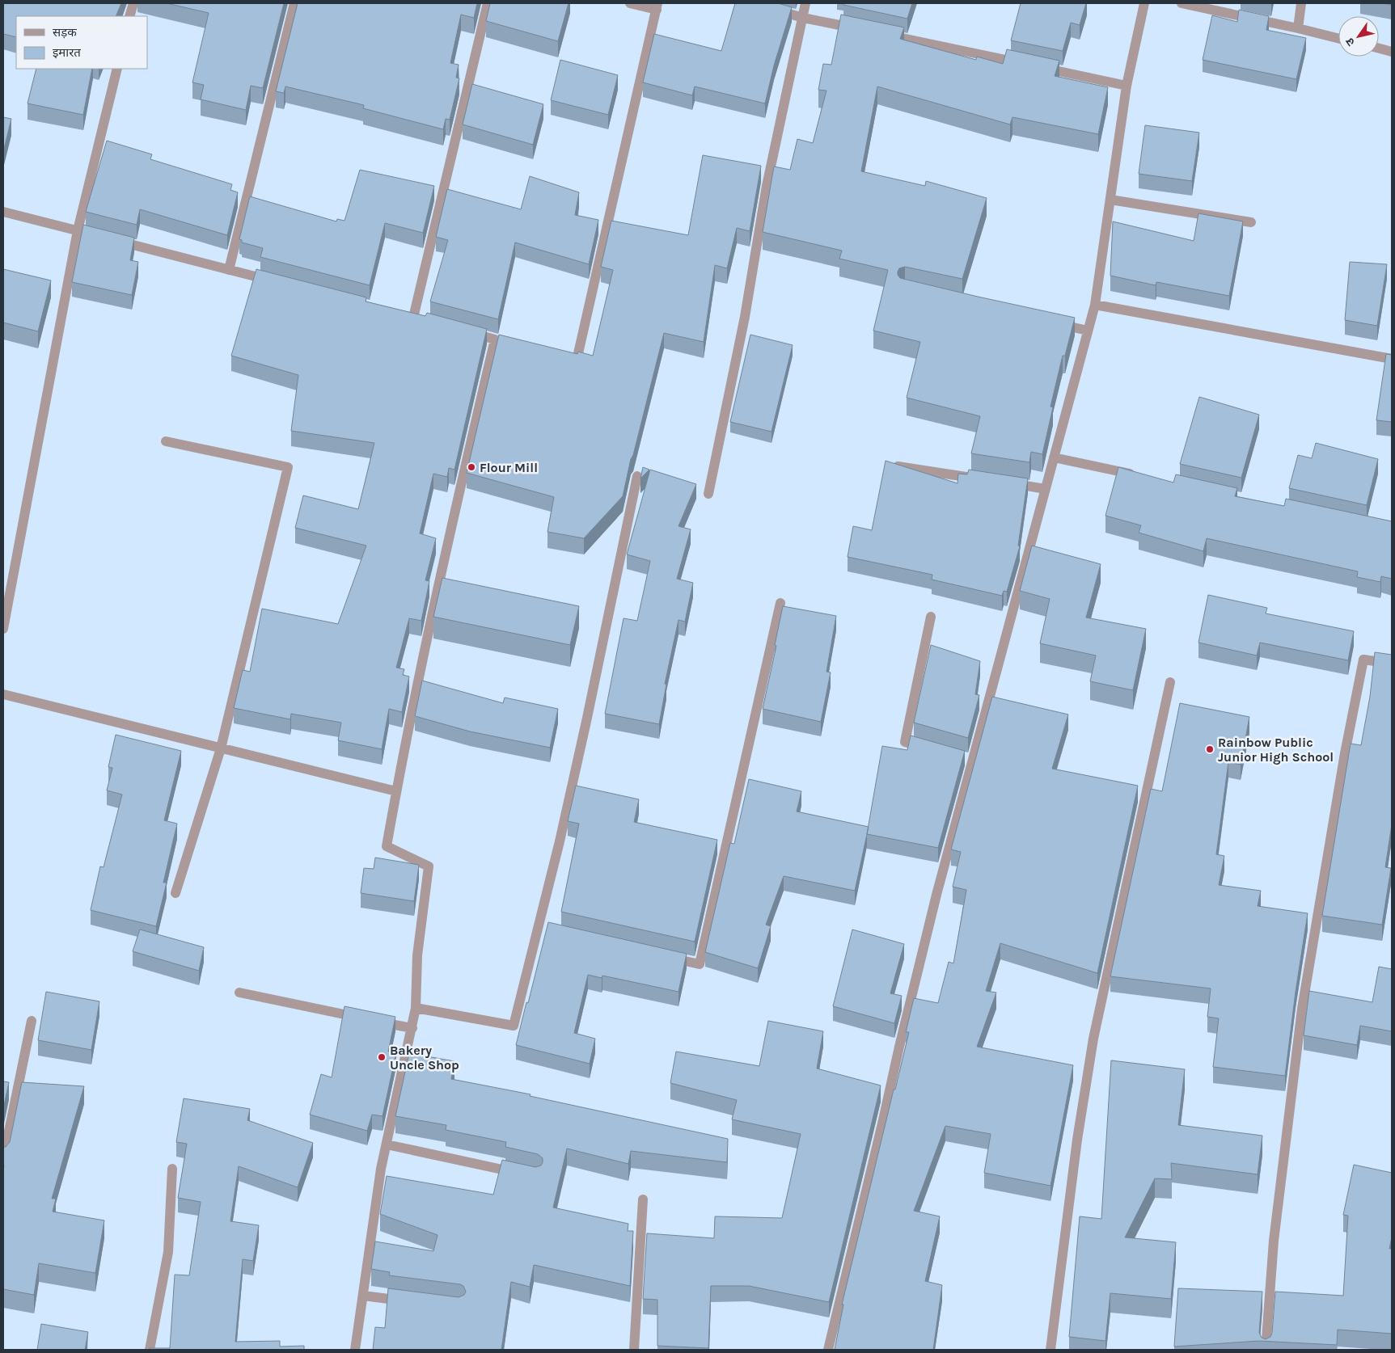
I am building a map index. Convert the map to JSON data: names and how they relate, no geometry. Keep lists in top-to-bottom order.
{
  "places": ["Flour Mill", "Rainbow Public Junior High School", "Bakery Uncle Shop"],
  "legend": ["सड़क", "इमारत"],
  "north": "bottom left"
}
